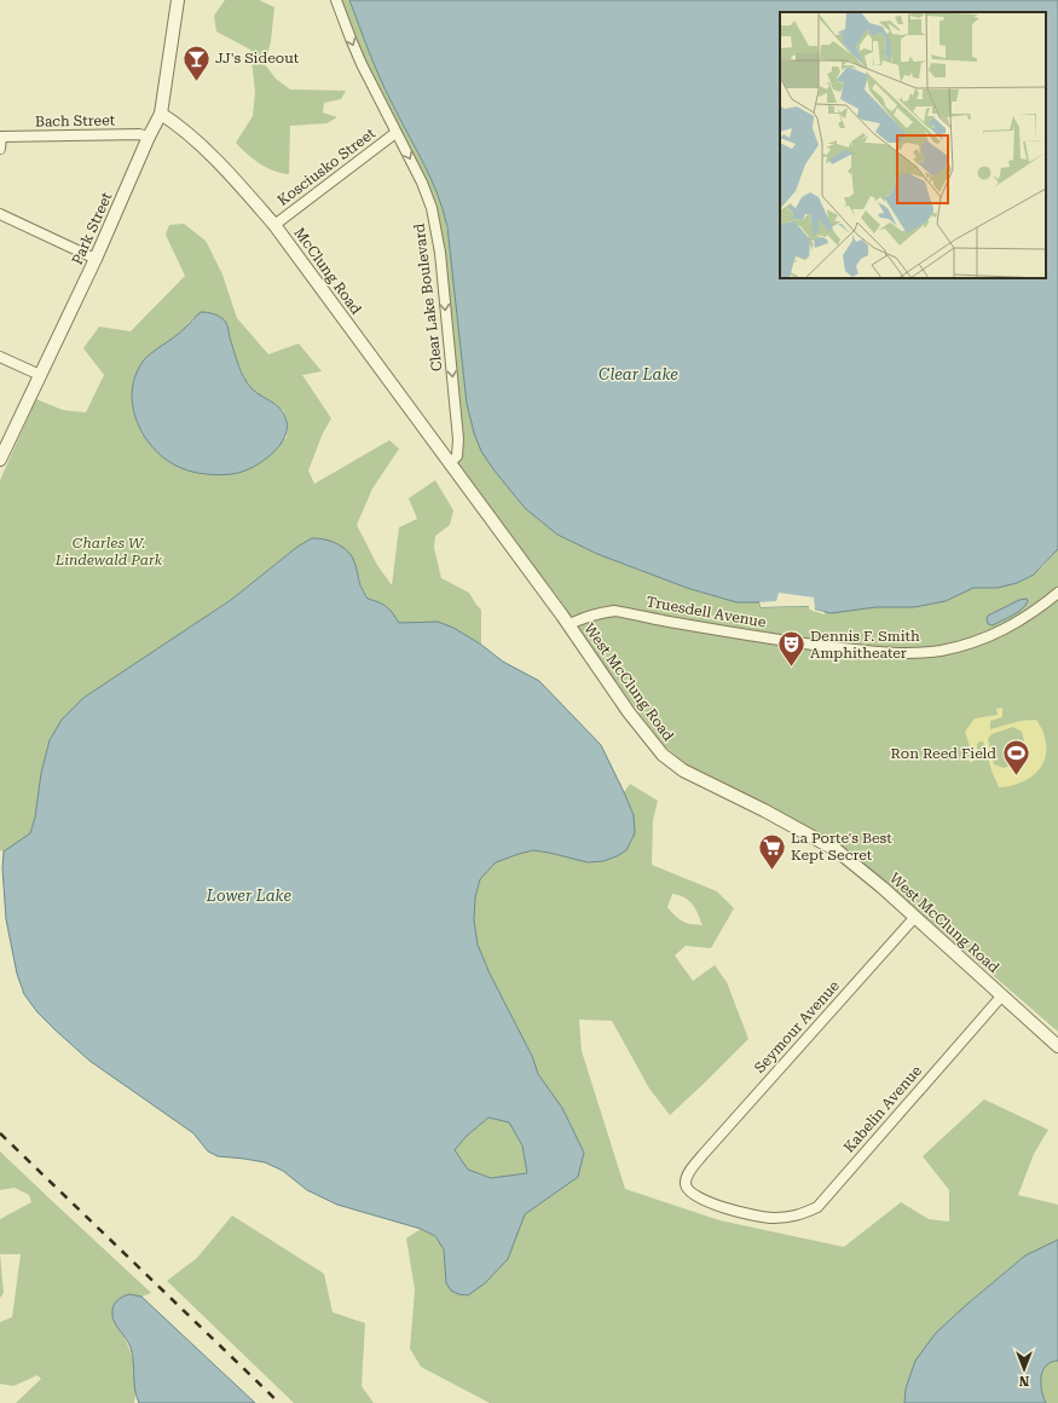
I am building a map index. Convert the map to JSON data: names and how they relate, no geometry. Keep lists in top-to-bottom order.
{
  "streets": {
    "street": [
      "Bach Street",
      "Kosciusko Street",
      "Park Street",
      "McClung Road",
      "Clear Lake Boulevard",
      "Truesdell Avenue",
      "West McClung Road",
      "Seymour Avenue",
      "Kabelin Avenue"
    ]
  },
  "crossings": [
    ["Bach Street", "Park Street"],
    ["Kosciusko Street", "McClung Road"],
    ["Kosciusko Street", "Clear Lake Boulevard"],
    ["Park Street", "McClung Road"],
    ["McClung Road", "Clear Lake Boulevard"],
    ["McClung Road", "West McClung Road"],
    ["Clear Lake Boulevard", "West McClung Road"],
    ["Truesdell Avenue", "West McClung Road"],
    ["West McClung Road", "Seymour Avenue"],
    ["West McClung Road", "Kabelin Avenue"],
    ["Seymour Avenue", "Kabelin Avenue"]
  ],
  "one_way": ["Clear Lake Boulevard"],
  "water": ["Clear Lake", "Lower Lake"],
  "parks": ["Charles W. Lindewald Park"],
  "places": {
    "bar": ["JJ's Sideout"],
    "theatre": ["Dennis F. Smith Amphitheater"],
    "sports": ["Ron Reed Field"],
    "supermarket": ["La Porte's Best Kept Secret"]
  },
  "north": "bottom"
}
